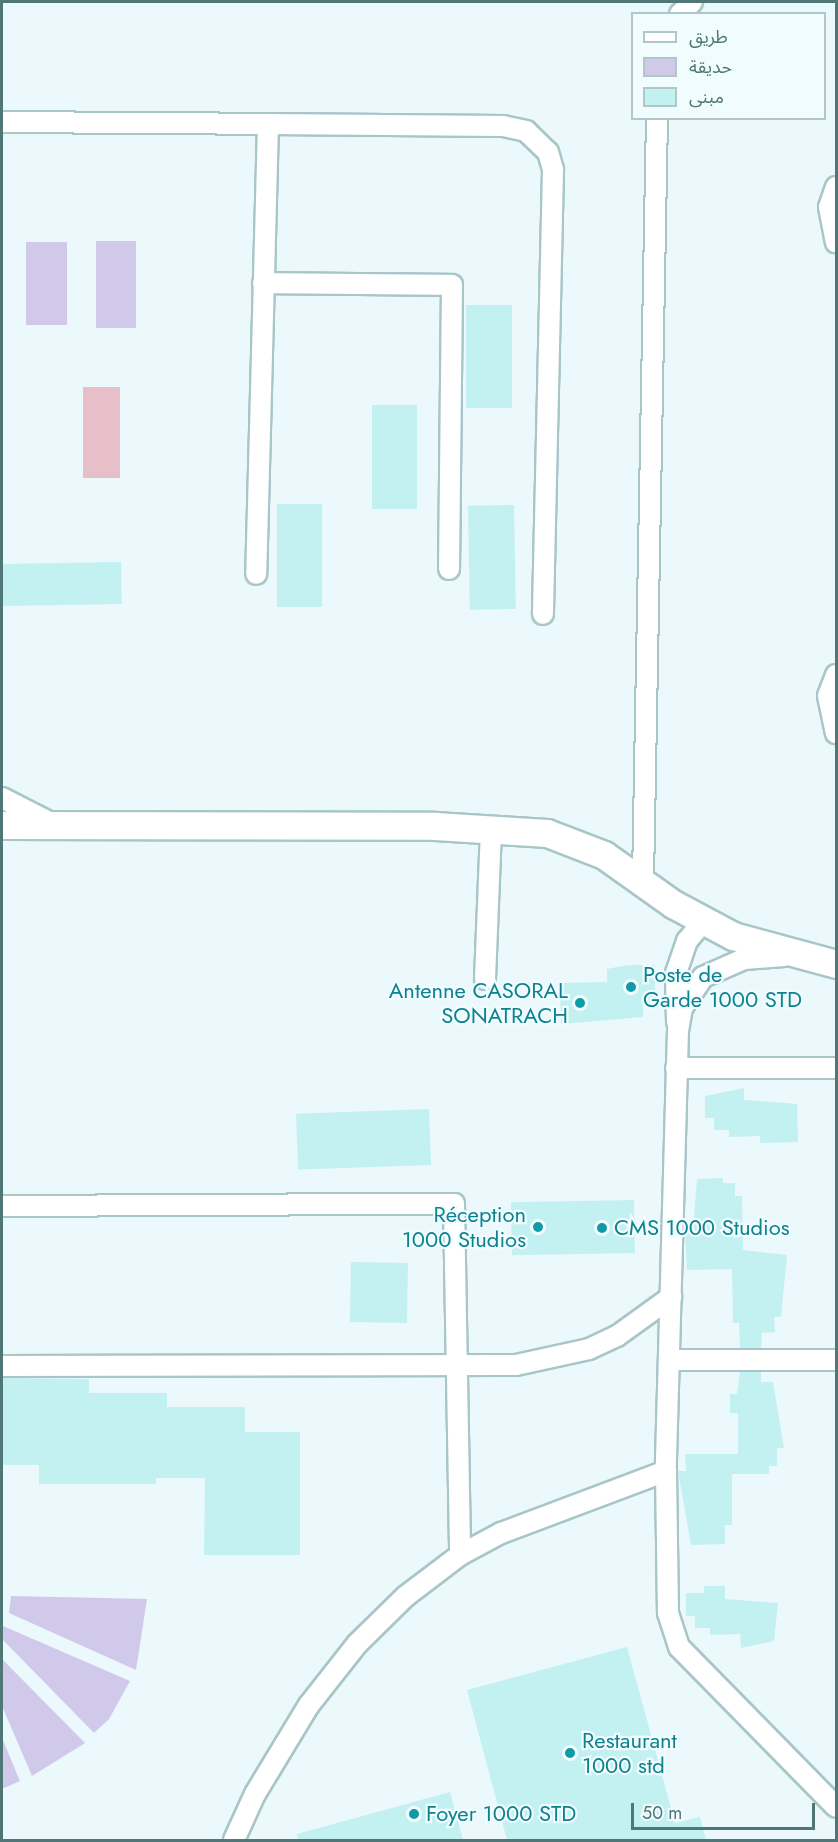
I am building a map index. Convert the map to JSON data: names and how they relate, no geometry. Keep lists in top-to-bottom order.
{
  "places": [
    "Poste de Garde 1000 STD",
    "Antenne CASORAL SONATRACH",
    "Réception 1000 Studios",
    "CMS 1000 Studios",
    "Restaurant 1000 std",
    "Foyer 1000 STD"
  ],
  "legend": ["طريق", "حديقة", "مبنى"],
  "scale_bar": "50 m"
}
